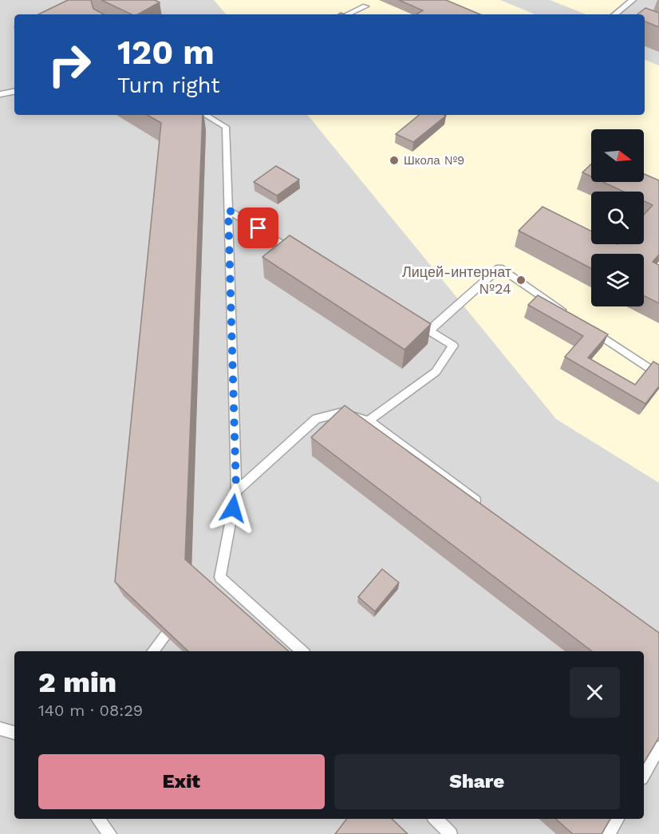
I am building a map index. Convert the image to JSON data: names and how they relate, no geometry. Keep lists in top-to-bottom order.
{
  "places": ["Школа №9", "Лицей-интернат №24"],
  "north": "right",
  "page": {
    "turn": ["120 m", "Turn right"],
    "heading": ["2 min", "140 m · 08:29"],
    "buttons": ["Exit", "Share"]
  }
}
